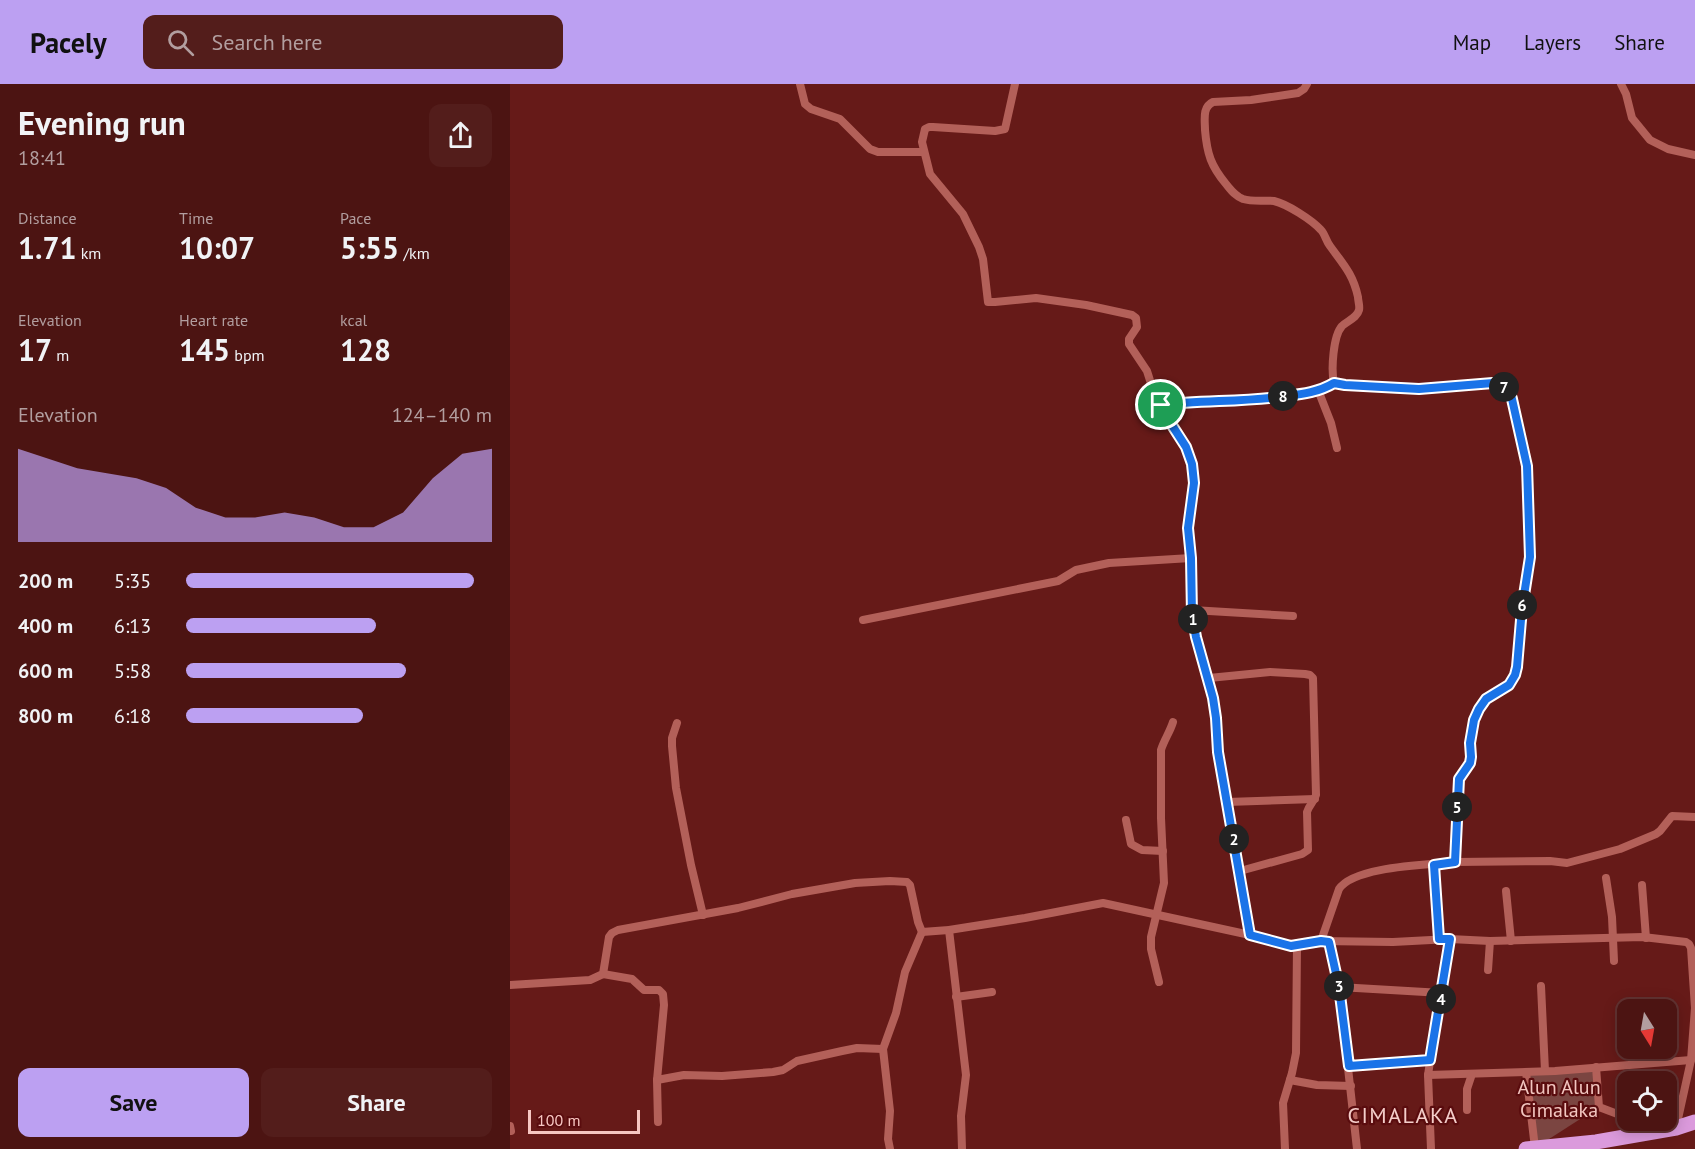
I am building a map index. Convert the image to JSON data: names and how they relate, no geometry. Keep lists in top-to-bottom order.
{
  "districts": ["CIMALAKA"],
  "parks": ["Alun Alun Cimalaka"],
  "scale_bar": "100 m",
  "north": "bottom",
  "page": {
    "header": "Pacely",
    "search": "Search here",
    "nav": ["Map", "Layers", "Share"],
    "heading": ["Evening run", "18:41"],
    "stats": [
      ["Distance", "1.71 km"],
      ["Time", "10:07"],
      ["Pace", "5:55 /km"],
      ["Elevation", "17 m"],
      ["Heart rate", "145 bpm"],
      ["kcal", "128"]
    ],
    "pins": [
      "7",
      "8",
      "6",
      "1",
      "5",
      "2",
      "3",
      "4"
    ],
    "chart": ["Elevation", "124–140 m"],
    "list": [
      {
        "name": "200 m",
        "note": "5:35"
      },
      {
        "name": "400 m",
        "note": "6:13"
      },
      {
        "name": "600 m",
        "note": "5:58"
      },
      {
        "name": "800 m",
        "note": "6:18"
      }
    ],
    "buttons": ["Save", "Share"],
    "scale": "100 m"
  }
}
